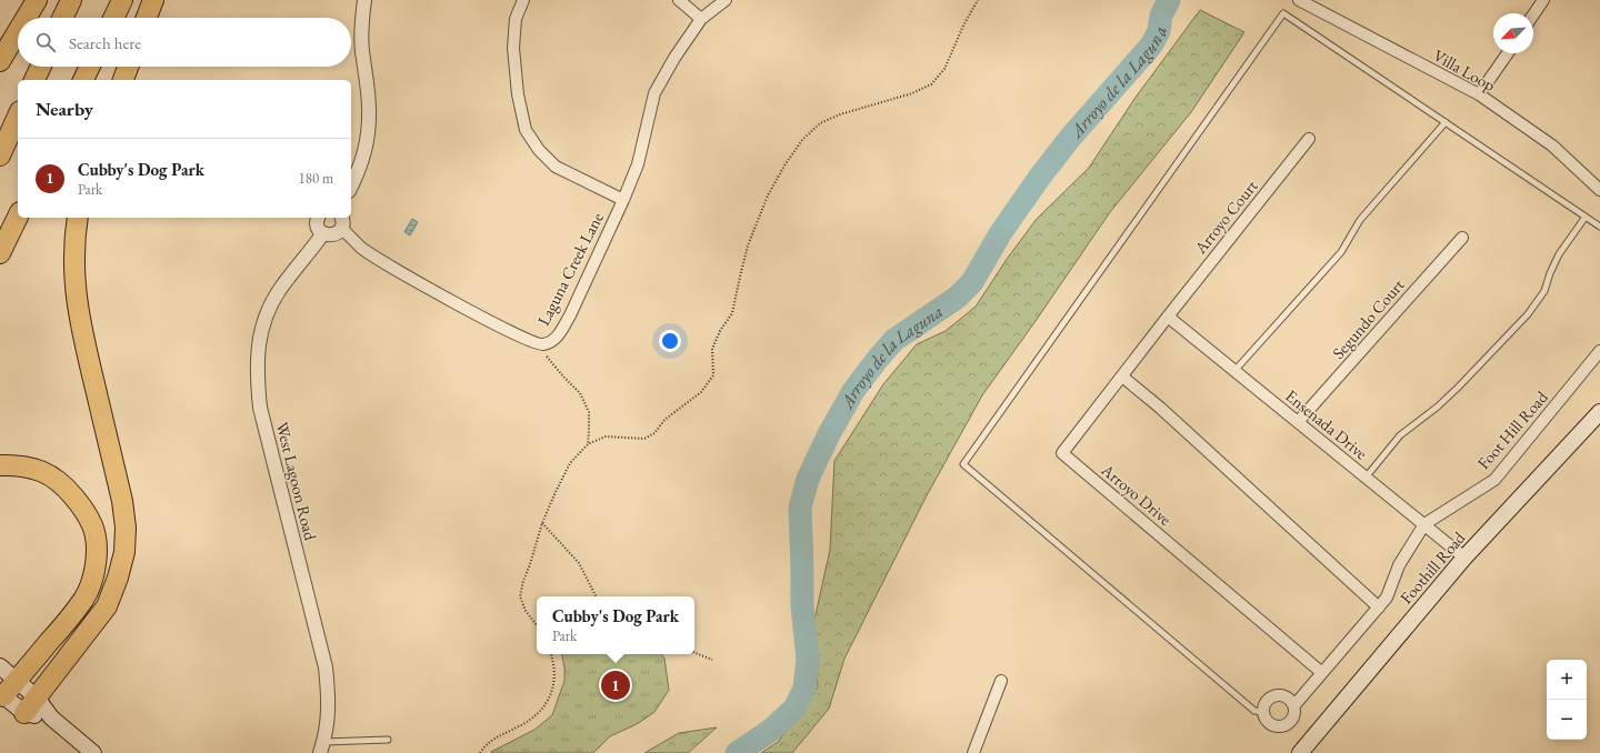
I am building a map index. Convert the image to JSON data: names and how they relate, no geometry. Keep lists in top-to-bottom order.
{
  "streets": {
    "main road": ["Foothill Road"],
    "street": [
      "Villa Loop",
      "Arroyo Court",
      "Laguna Creek Lane",
      "Segundo Court",
      "Ensenada Drive",
      "Foot Hill Road",
      "West Lagoon Road",
      "Arroyo Drive"
    ]
  },
  "crossings": [
    ["Arroyo Court", "Ensenada Drive"],
    ["Arroyo Court", "Arroyo Drive"],
    ["Segundo Court", "Ensenada Drive"],
    ["Ensenada Drive", "Foot Hill Road"],
    ["Ensenada Drive", "Arroyo Drive"],
    ["Ensenada Drive", "Foothill Road"],
    ["Foot Hill Road", "Arroyo Drive"]
  ],
  "water": ["Arroyo de la Laguna"],
  "north": "bottom left",
  "page": {
    "search": "Search here",
    "heading": "Nearby",
    "list": [
      {
        "mark": "1",
        "name": "Cubby's Dog Park",
        "note": "Park",
        "value": "180 m"
      }
    ],
    "popup": ["Cubby's Dog Park", "Park"],
    "map_buttons": ["+", "−"],
    "pins": "1"
  }
}
